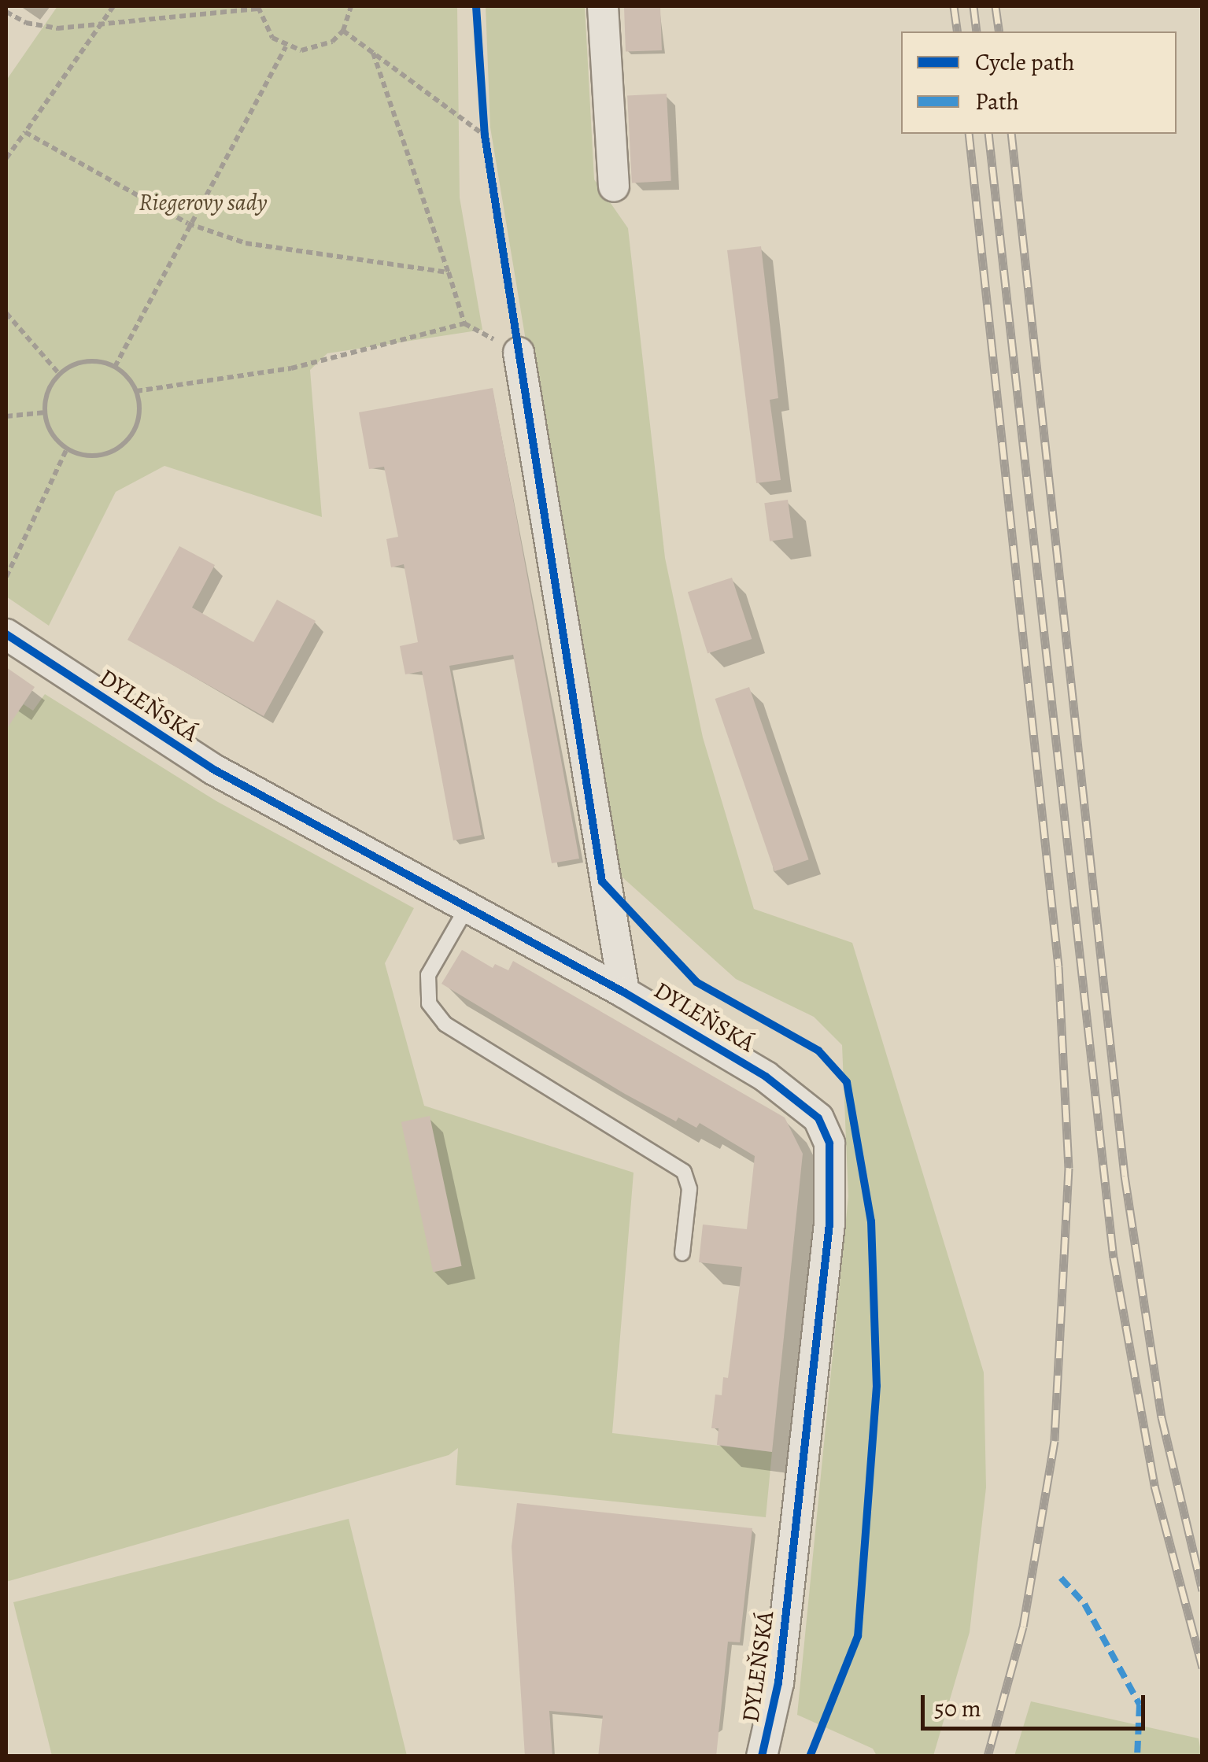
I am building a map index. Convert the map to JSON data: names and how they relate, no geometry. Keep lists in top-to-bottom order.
{
  "streets": {
    "street": ["DYLEŇSKÁ"]
  },
  "parks": ["Riegerovy sady"],
  "legend": ["Cycle path", "Path"],
  "scale_bar": "50 m"
}
